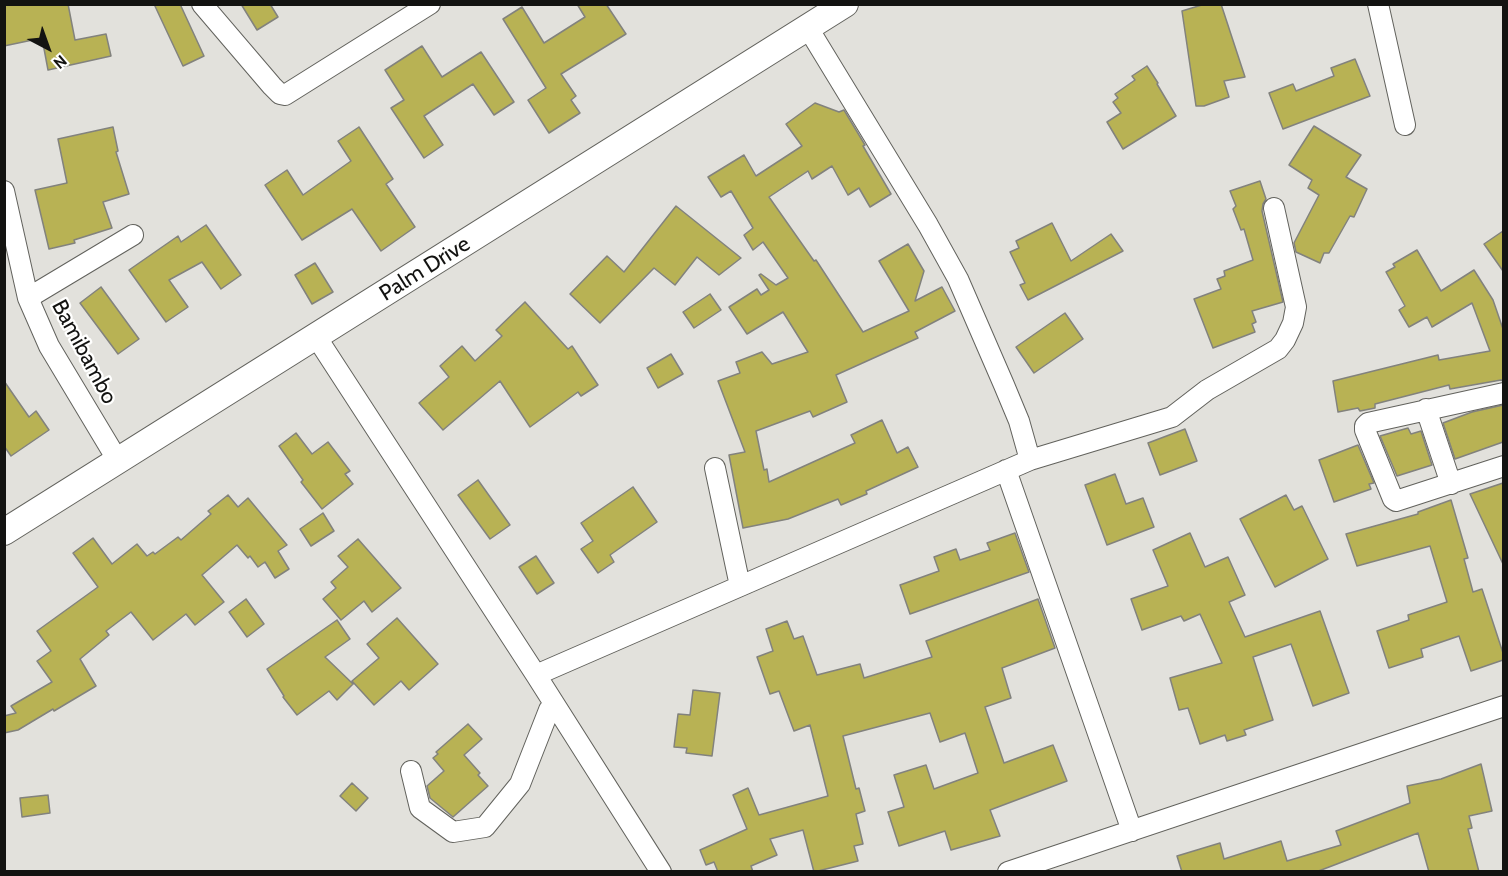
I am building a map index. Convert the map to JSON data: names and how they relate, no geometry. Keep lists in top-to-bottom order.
{
  "streets": {
    "street": ["Palm Drive", "Bamibambo"]
  },
  "crossings": [
    ["Palm Drive", "Bamibambo"]
  ],
  "north": "bottom right"
}
